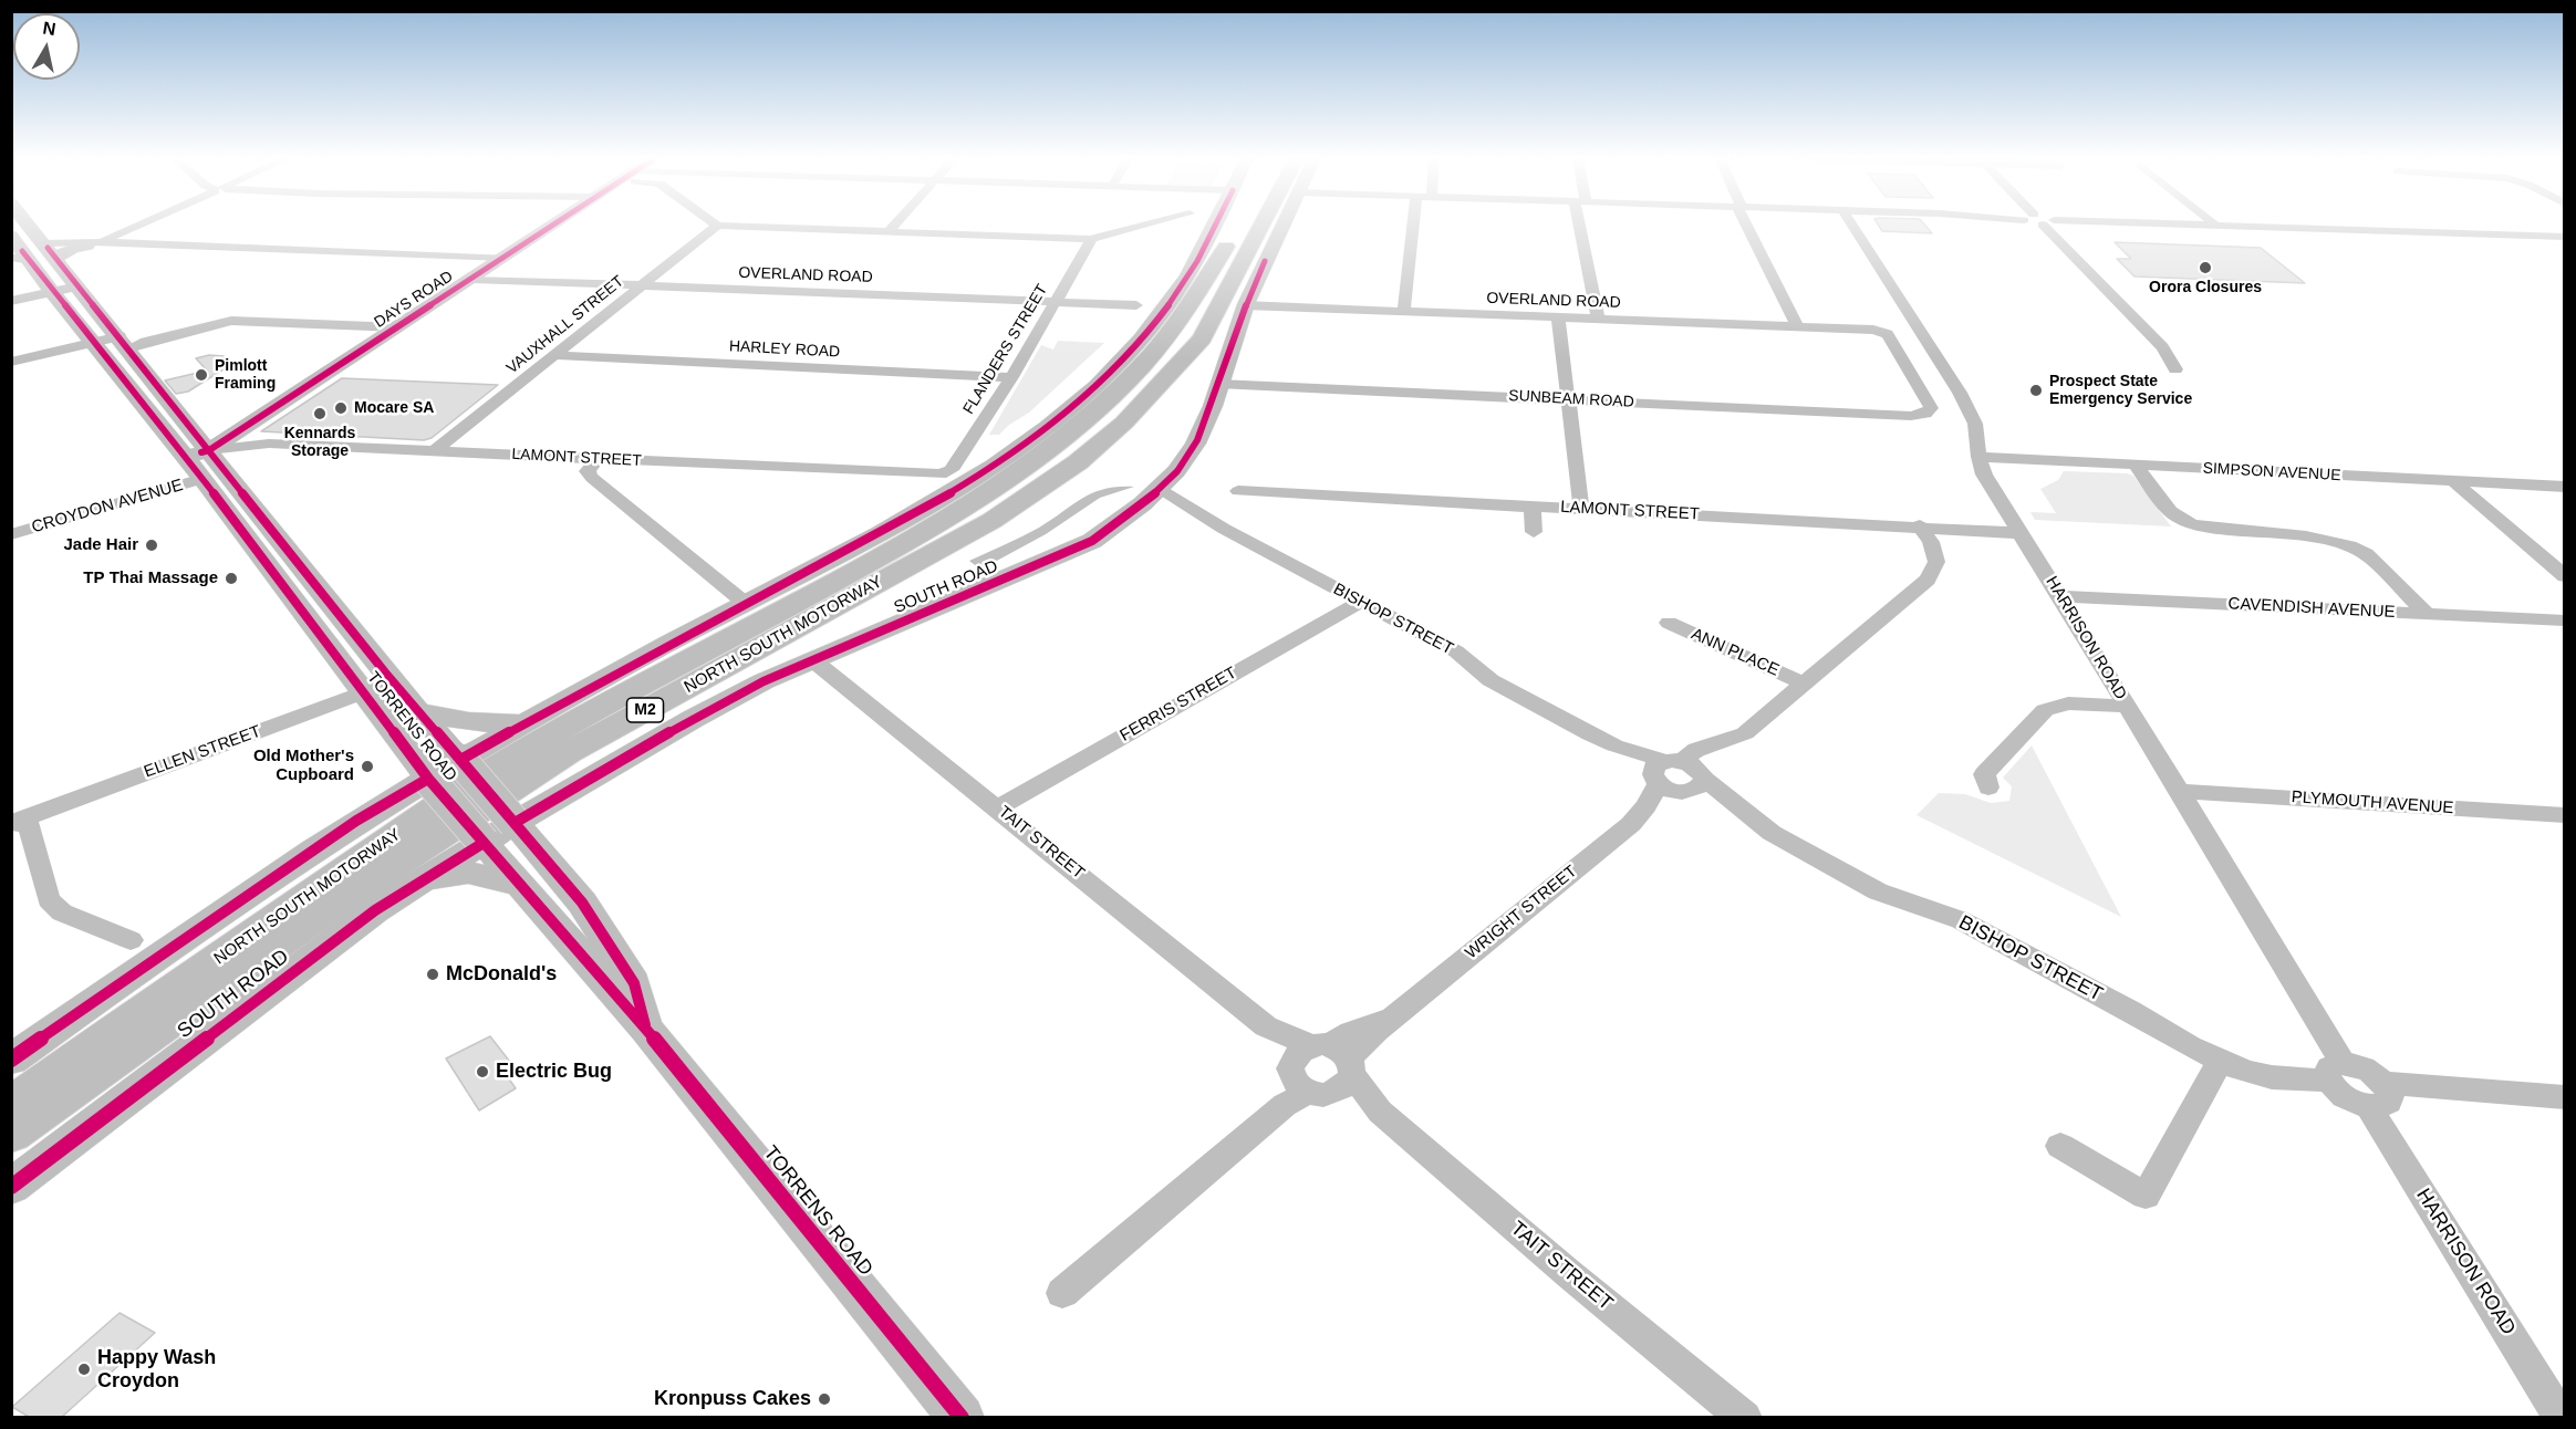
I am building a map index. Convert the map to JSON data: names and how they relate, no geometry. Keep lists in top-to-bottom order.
{
  "streets": {
    "highway": ["NORTH SOUTH MOTORWAY", "M2"],
    "main road": ["DAYS ROAD", "SOUTH ROAD", "TORRENS ROAD"],
    "street": [
      "OVERLAND ROAD",
      "VAUXHALL STREET",
      "HARLEY ROAD",
      "FLANDERS STREET",
      "SUNBEAM ROAD",
      "LAMONT STREET",
      "SIMPSON AVENUE",
      "CROYDON AVENUE",
      "CAVENDISH AVENUE",
      "BISHOP STREET",
      "HARRISON ROAD",
      "ANN PLACE",
      "FERRIS STREET",
      "ELLEN STREET",
      "PLYMOUTH AVENUE",
      "TAIT STREET",
      "WRIGHT STREET"
    ]
  },
  "crossings": [
    ["OVERLAND ROAD", "DAYS ROAD"],
    ["OVERLAND ROAD", "VAUXHALL STREET"],
    ["OVERLAND ROAD", "FLANDERS STREET"],
    ["OVERLAND ROAD", "SUNBEAM ROAD"],
    ["OVERLAND ROAD", "SOUTH ROAD"],
    ["DAYS ROAD", "LAMONT STREET"],
    ["DAYS ROAD", "CROYDON AVENUE"],
    ["DAYS ROAD", "TORRENS ROAD"],
    ["VAUXHALL STREET", "HARLEY ROAD"],
    ["VAUXHALL STREET", "LAMONT STREET"],
    ["HARLEY ROAD", "FLANDERS STREET"],
    ["FLANDERS STREET", "LAMONT STREET"],
    ["SUNBEAM ROAD", "SOUTH ROAD"],
    ["LAMONT STREET", "HARRISON ROAD"],
    ["LAMONT STREET", "TORRENS ROAD"],
    ["LAMONT STREET", "WRIGHT STREET"],
    ["SIMPSON AVENUE", "HARRISON ROAD"],
    ["CROYDON AVENUE", "TORRENS ROAD"],
    ["SOUTH ROAD", "BISHOP STREET"],
    ["SOUTH ROAD", "TORRENS ROAD"],
    ["SOUTH ROAD", "TAIT STREET"],
    ["CAVENDISH AVENUE", "HARRISON ROAD"],
    ["BISHOP STREET", "HARRISON ROAD"],
    ["BISHOP STREET", "FERRIS STREET"],
    ["BISHOP STREET", "WRIGHT STREET"],
    ["HARRISON ROAD", "PLYMOUTH AVENUE"],
    ["ANN PLACE", "WRIGHT STREET"],
    ["FERRIS STREET", "TAIT STREET"],
    ["TORRENS ROAD", "ELLEN STREET"],
    ["TAIT STREET", "WRIGHT STREET"]
  ],
  "places": [
    "Orora Closures",
    "Pimlott Framing",
    "Prospect State Emergency Service",
    "Mocare SA",
    "Kennards Storage",
    "Jade Hair",
    "TP Thai Massage",
    "Old Mother's Cupboard",
    "McDonald's",
    "Electric Bug",
    "Happy Wash Croydon",
    "Kronpuss Cakes"
  ],
  "north": "top"
}
